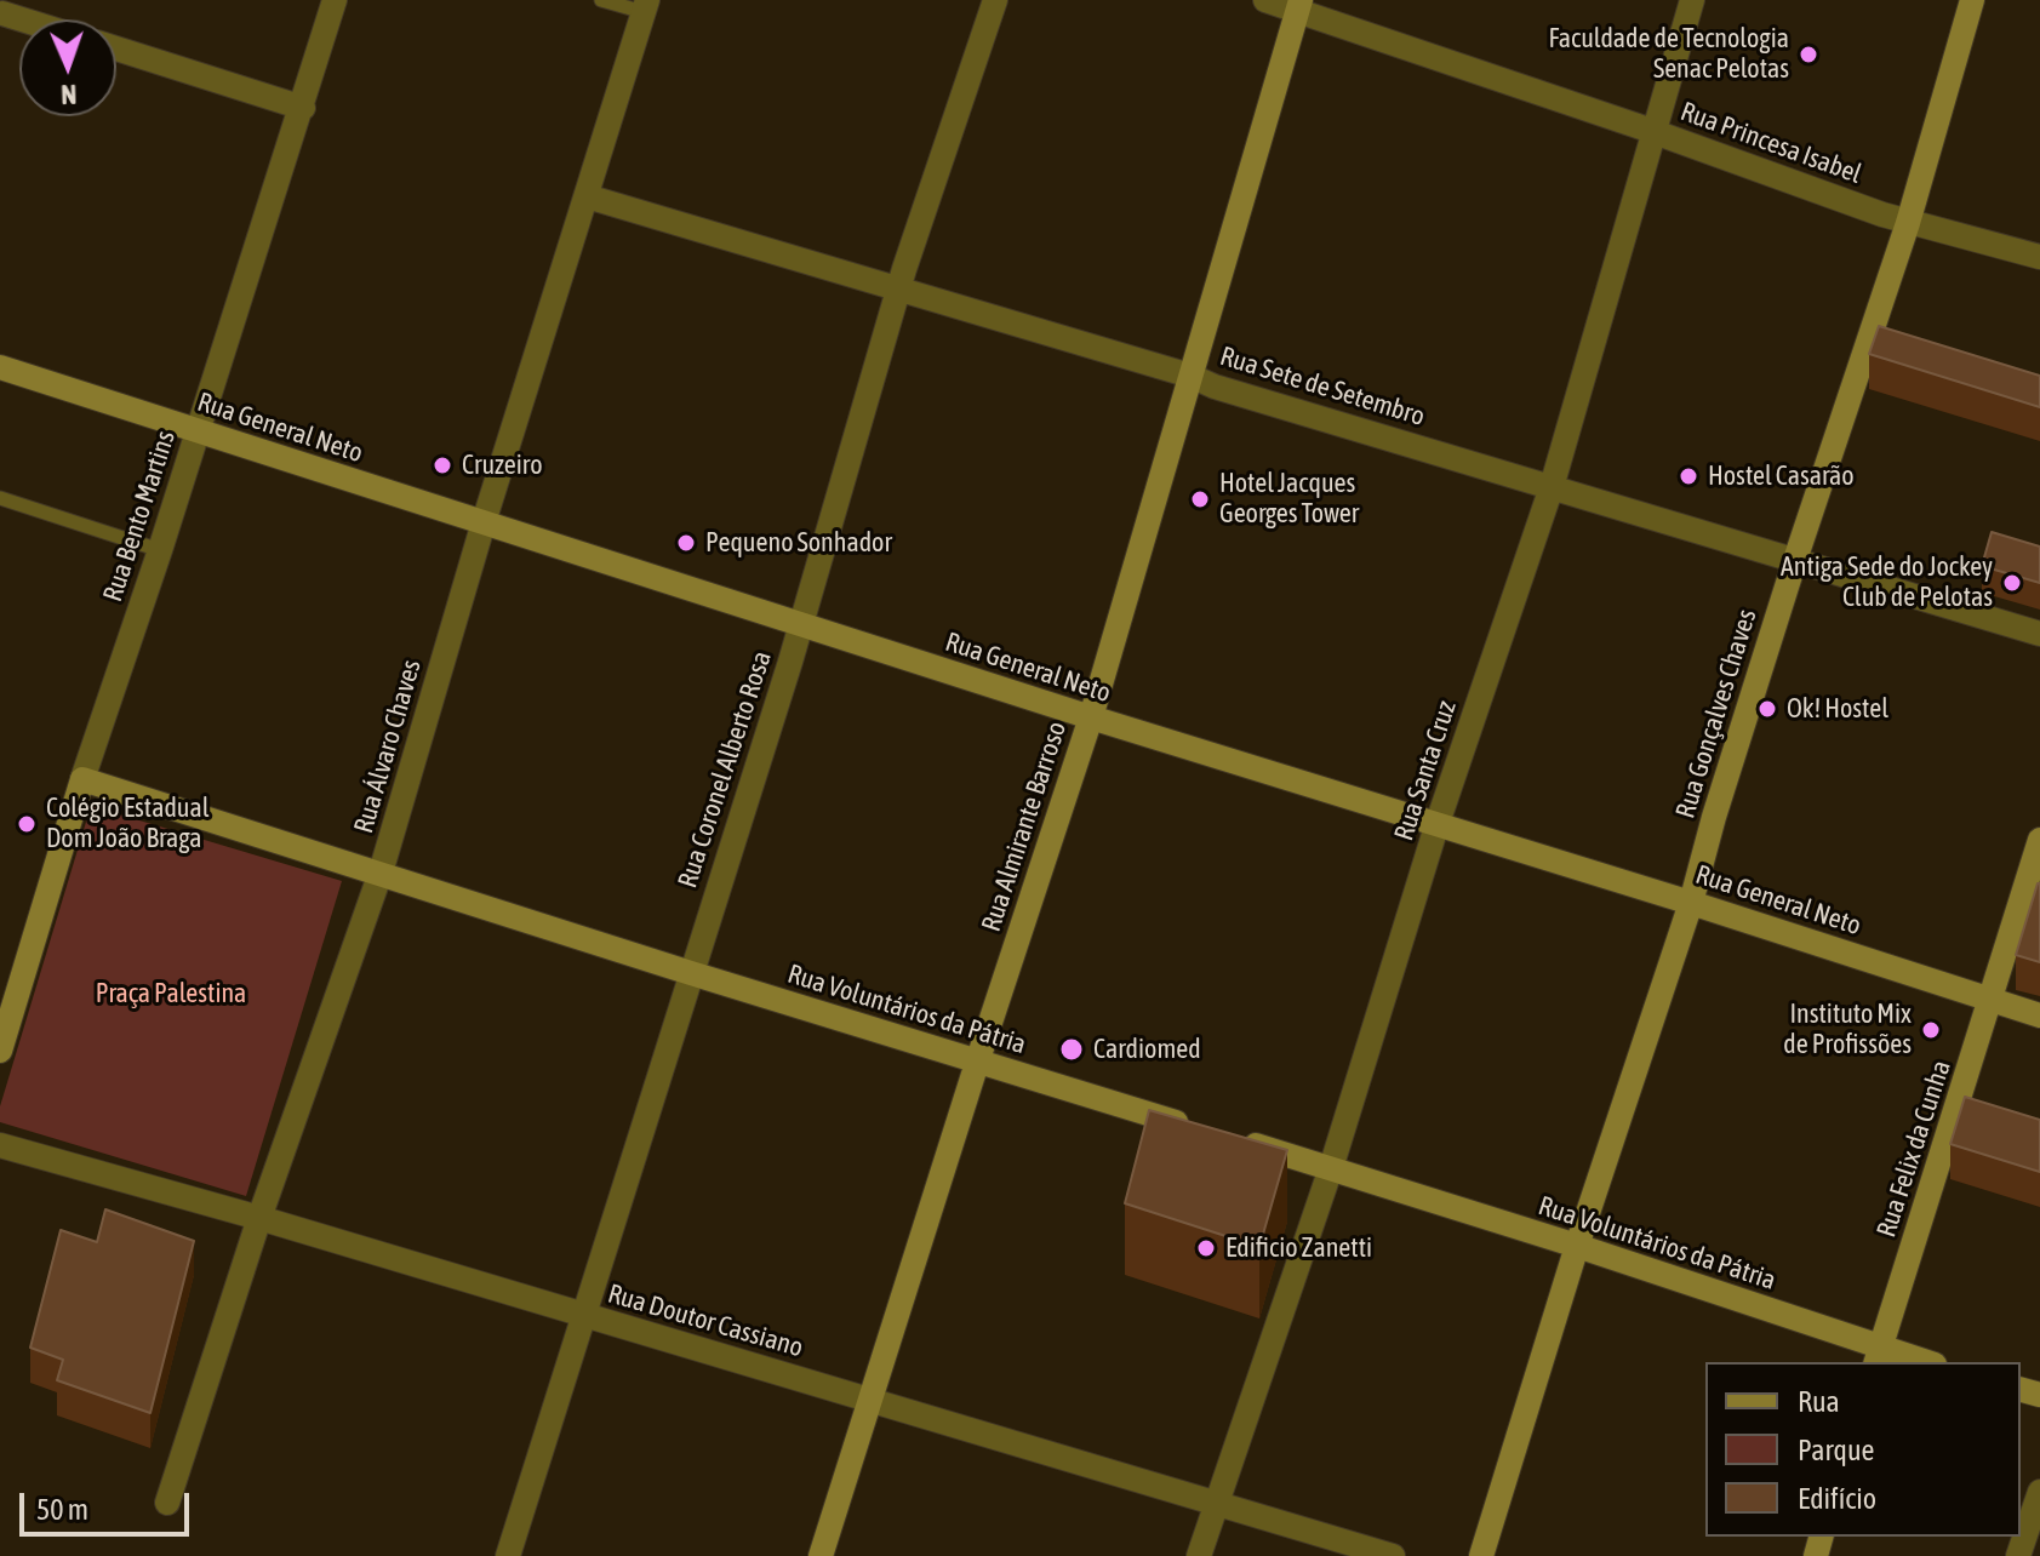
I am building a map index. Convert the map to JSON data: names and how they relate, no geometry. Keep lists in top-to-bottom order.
{
  "streets": {
    "street": [
      "Rua Princesa Isabel",
      "Rua Sete de Setembro",
      "Rua General Neto",
      "Rua Bento Martins",
      "Rua Gonçalves Chaves",
      "Rua Álvaro Chaves",
      "Rua Coronel Alberto Rosa",
      "Rua Santa Cruz",
      "Rua Almirante Barroso",
      "Rua Voluntários da Pátria",
      "Rua Felix da Cunha",
      "Rua Doutor Cassiano"
    ]
  },
  "crossings": [
    ["Rua Princesa Isabel", "Rua Gonçalves Chaves"],
    ["Rua Princesa Isabel", "Rua Santa Cruz"],
    ["Rua Princesa Isabel", "Rua Almirante Barroso"],
    ["Rua Sete de Setembro", "Rua Gonçalves Chaves"],
    ["Rua Sete de Setembro", "Rua Álvaro Chaves"],
    ["Rua Sete de Setembro", "Rua Coronel Alberto Rosa"],
    ["Rua Sete de Setembro", "Rua Santa Cruz"],
    ["Rua Sete de Setembro", "Rua Almirante Barroso"],
    ["Rua General Neto", "Rua Bento Martins"],
    ["Rua General Neto", "Rua Gonçalves Chaves"],
    ["Rua General Neto", "Rua Álvaro Chaves"],
    ["Rua General Neto", "Rua Coronel Alberto Rosa"],
    ["Rua General Neto", "Rua Santa Cruz"],
    ["Rua General Neto", "Rua Almirante Barroso"],
    ["Rua General Neto", "Rua Felix da Cunha"],
    ["Rua Bento Martins", "Rua Voluntários da Pátria"],
    ["Rua Gonçalves Chaves", "Rua Voluntários da Pátria"],
    ["Rua Álvaro Chaves", "Rua Voluntários da Pátria"],
    ["Rua Álvaro Chaves", "Rua Doutor Cassiano"],
    ["Rua Coronel Alberto Rosa", "Rua Voluntários da Pátria"],
    ["Rua Coronel Alberto Rosa", "Rua Doutor Cassiano"],
    ["Rua Santa Cruz", "Rua Voluntários da Pátria"],
    ["Rua Santa Cruz", "Rua Doutor Cassiano"],
    ["Rua Almirante Barroso", "Rua Voluntários da Pátria"],
    ["Rua Almirante Barroso", "Rua Doutor Cassiano"],
    ["Rua Voluntários da Pátria", "Rua Felix da Cunha"]
  ],
  "parks": ["Praça Palestina"],
  "places": [
    "Faculdade de Tecnologia Senac Pelotas",
    "Cruzeiro",
    "Hostel Casarão",
    "Hotel Jacques Georges Tower",
    "Pequeno Sonhador",
    "Antiga Sede do Jockey Club de Pelotas",
    "Ok! Hostel",
    "Colégio Estadual Dom João Braga",
    "Instituto Mix de Profissões",
    "Cardiomed",
    "Edificio Zanetti"
  ],
  "legend": ["Rua", "Parque", "Edifício"],
  "scale_bar": "50 m",
  "north": "bottom"
}
